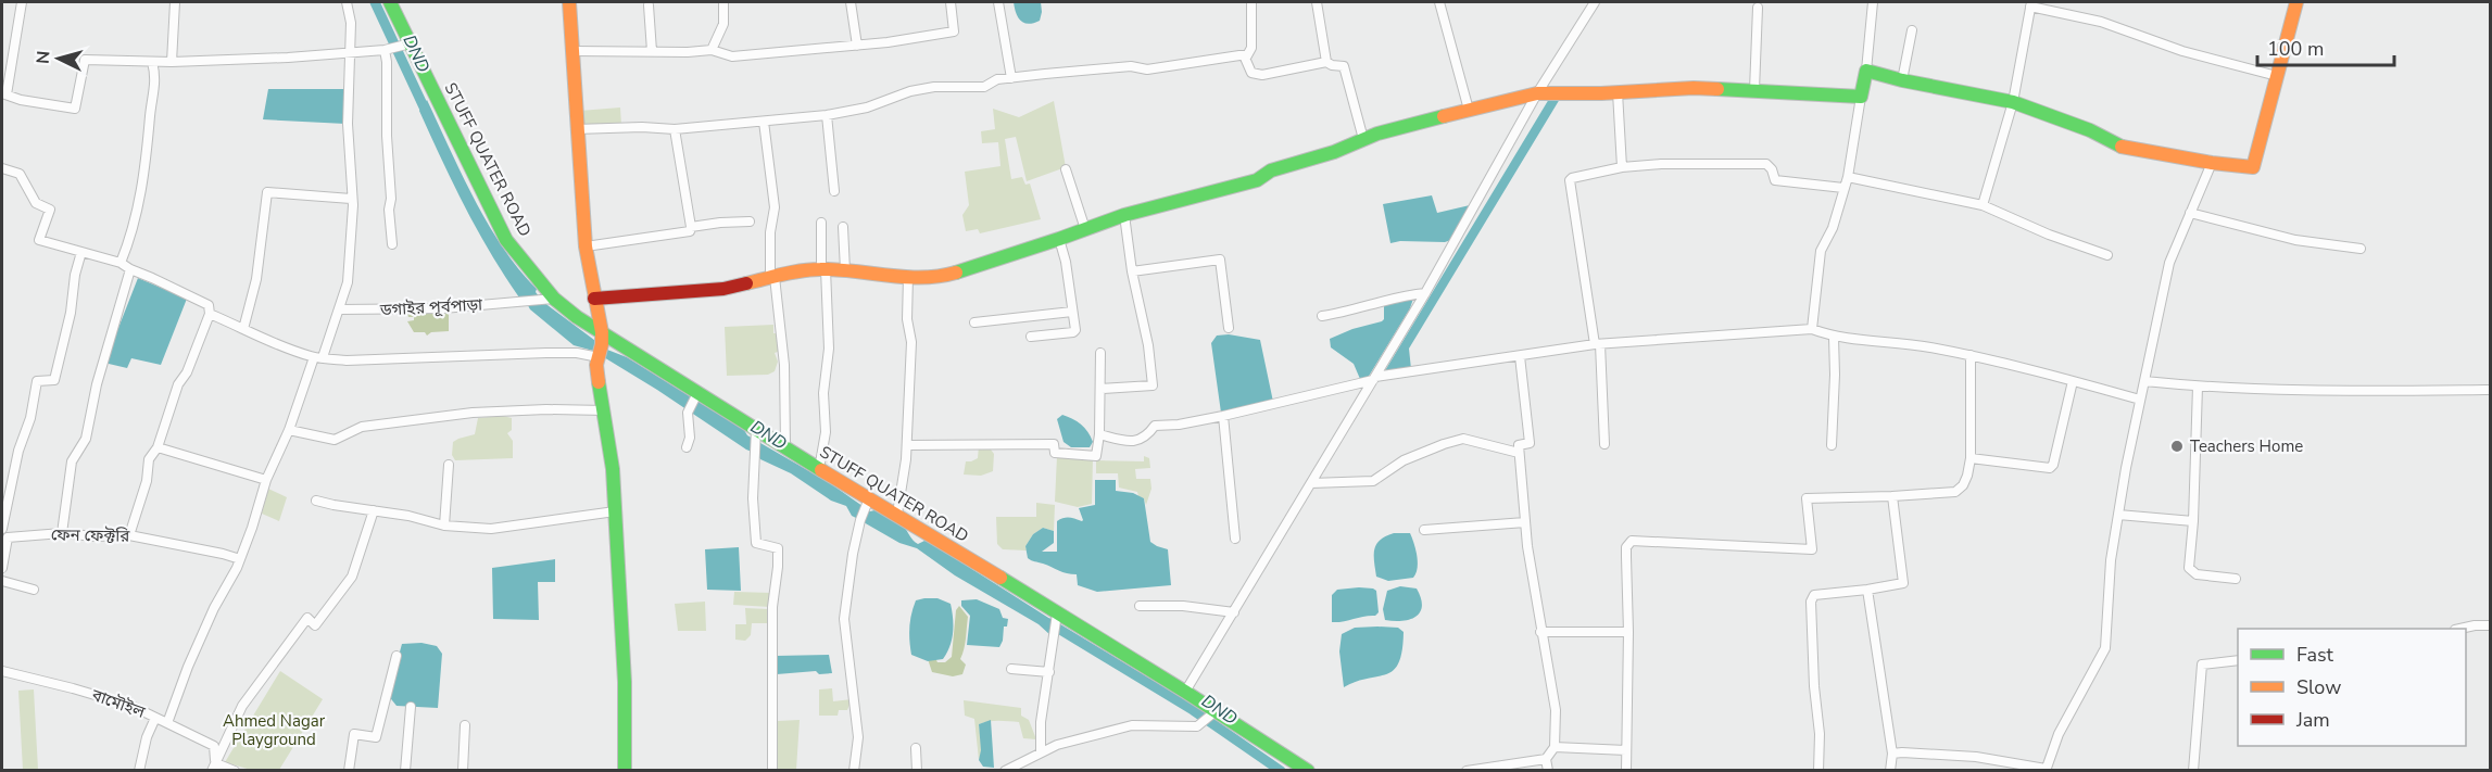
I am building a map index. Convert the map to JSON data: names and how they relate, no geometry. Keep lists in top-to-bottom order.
{
  "streets": {
    "street": [
      "STUFF QUATER ROAD",
      "ডগাইর পূর্বপাড়া",
      "ফেন ফেক্টরি",
      "বামৌইল"
    ]
  },
  "crossings": [
    ["STUFF QUATER ROAD", "ডগাইর পূর্বপাড়া"]
  ],
  "water": ["DND"],
  "parks": ["Ahmed Nagar Playground"],
  "places": ["Teachers Home"],
  "legend": ["Fast", "Slow", "Jam"],
  "scale_bar": "100 m",
  "north": "left"
}
